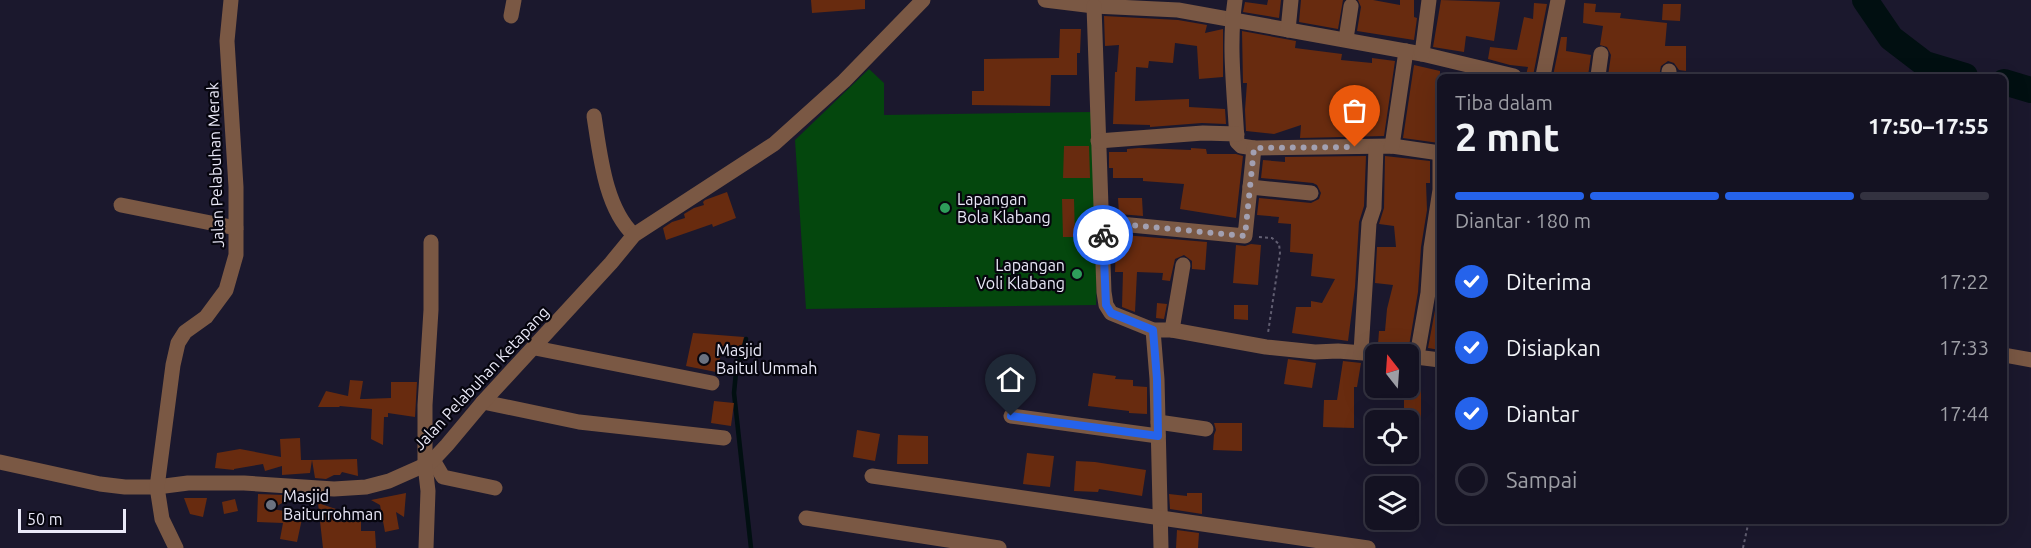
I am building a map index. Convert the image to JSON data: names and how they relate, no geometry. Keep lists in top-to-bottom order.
{
  "streets": {
    "street": ["Jalan Pelabuhan Merak", "Jalan Pelabuhan Ketapang"]
  },
  "crossings": [
    ["Jalan Pelabuhan Merak", "Jalan Pelabuhan Ketapang"]
  ],
  "places": [
    "Lapangan Bola Klabang",
    "Lapangan Voli Klabang",
    "Masjid Baitul Ummah",
    "Masjid Baiturrohman"
  ],
  "scale_bar": "50 m",
  "north": "top",
  "page": {
    "heading": ["2 mnt", "Tiba dalam", "17:50–17:55"],
    "bar": "Diantar · 180 m",
    "list": [
      ["Diterima", "17:22"],
      ["Disiapkan", "17:33"],
      ["Diantar", "17:44"],
      "Sampai"
    ],
    "scale": "50 m"
  }
}
